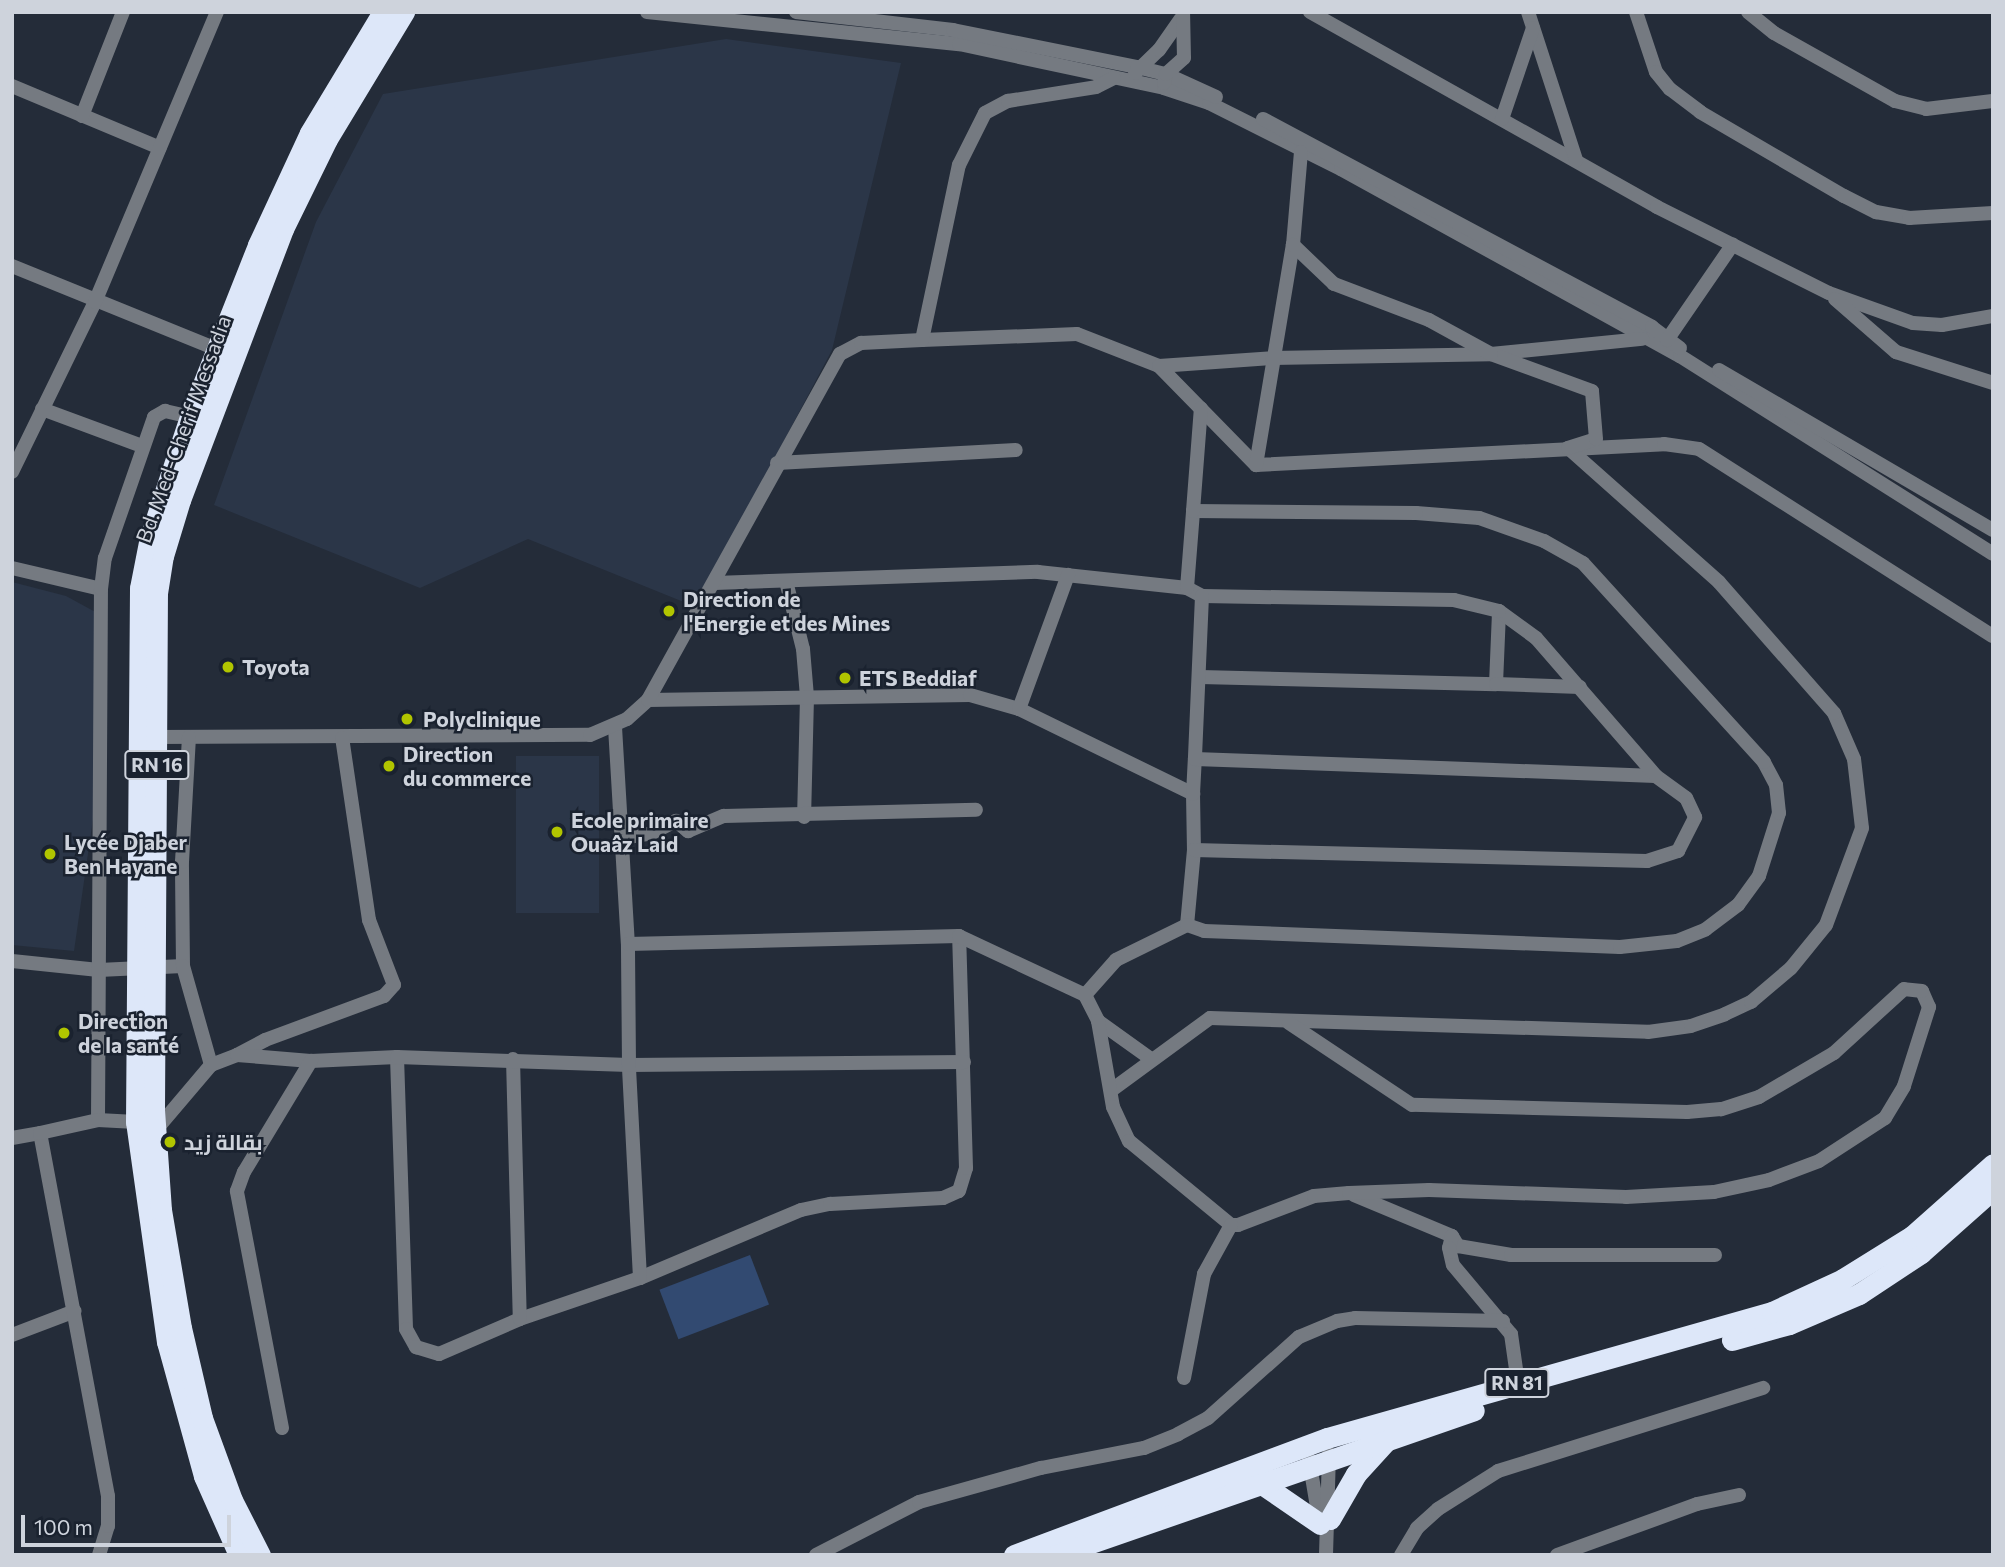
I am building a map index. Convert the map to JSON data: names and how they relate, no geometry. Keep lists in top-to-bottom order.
{
  "streets": {
    "highway": ["Bd. Med-Cherif Messadia", "RN 16", "RN 81"]
  },
  "places": [
    "Direction de l'Energie et des Mines",
    "Toyota",
    "ETS Beddiaf",
    "Polyclinique",
    "Direction du commerce",
    "Ecole primaire Ouaâz Laid",
    "Lycée Djaber Ben Hayane",
    "Direction de la santé",
    "بقالة زيد"
  ],
  "scale_bar": "100 m"
}
